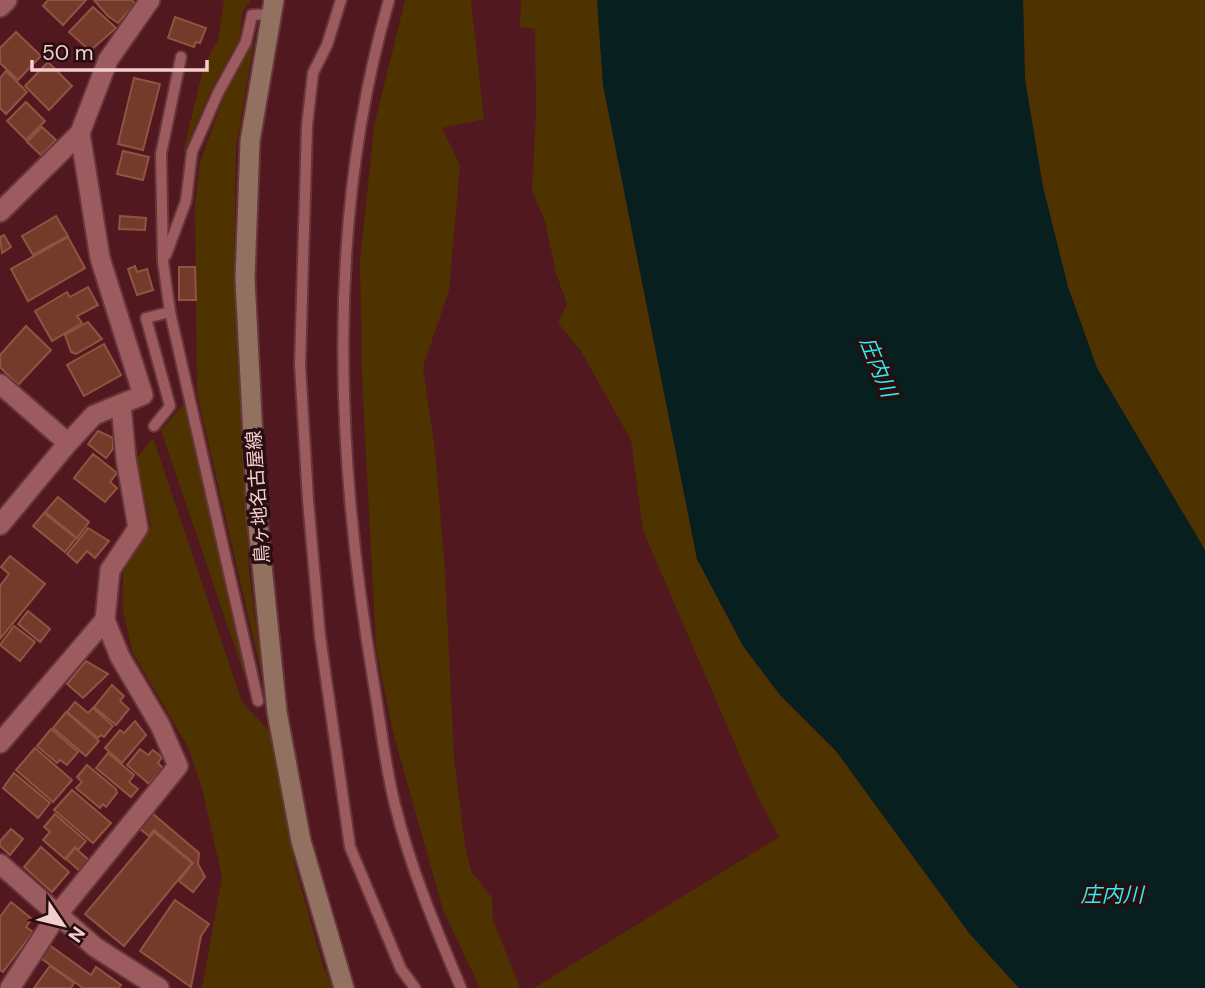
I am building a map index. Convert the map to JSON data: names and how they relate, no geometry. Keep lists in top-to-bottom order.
{
  "streets": {
    "main road": ["鳥ヶ地名古屋線"]
  },
  "water": ["庄内川"],
  "scale_bar": "50 m",
  "north": "bottom right"
}
